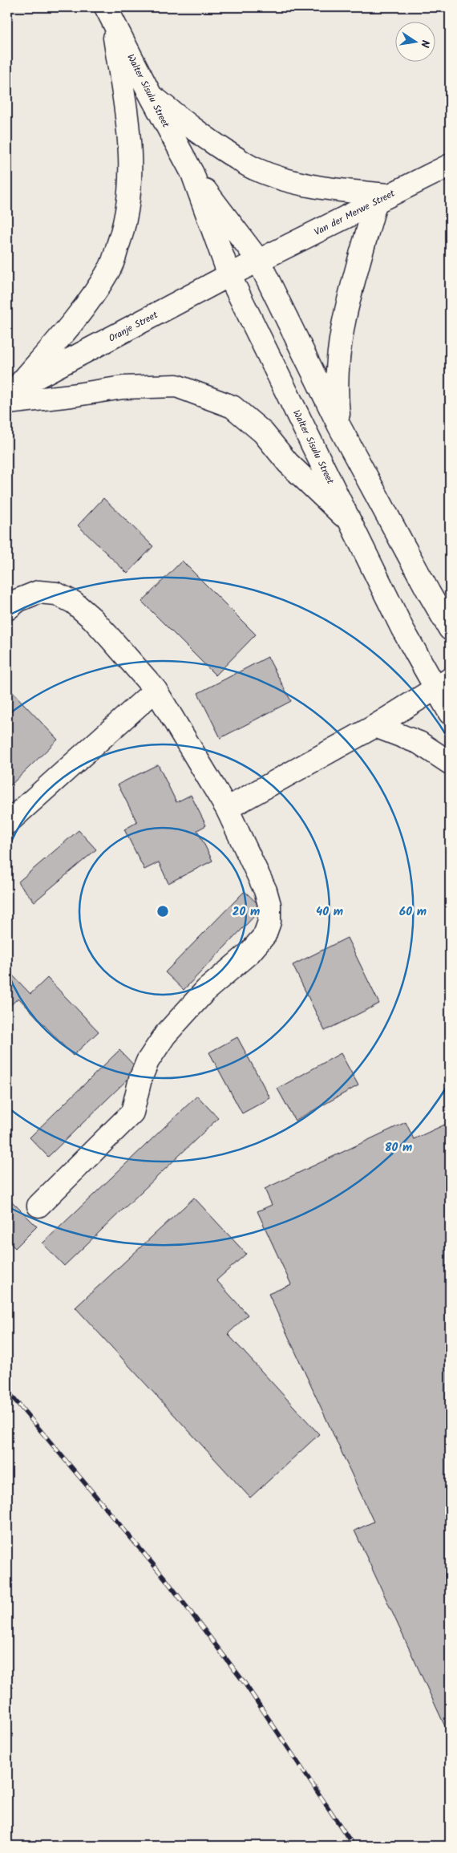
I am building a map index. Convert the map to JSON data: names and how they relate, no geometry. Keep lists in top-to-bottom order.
{
  "streets": {
    "main road": ["Walter Sisulu Street", "Van der Merwe Street", "Oranje Street"]
  },
  "crossings": [
    ["Walter Sisulu Street", "Van der Merwe Street"],
    ["Walter Sisulu Street", "Oranje Street"],
    ["Van der Merwe Street", "Oranje Street"]
  ],
  "north": "right",
  "rings": [
    "20 m",
    "40 m",
    "60 m",
    "80 m"
  ]
}
